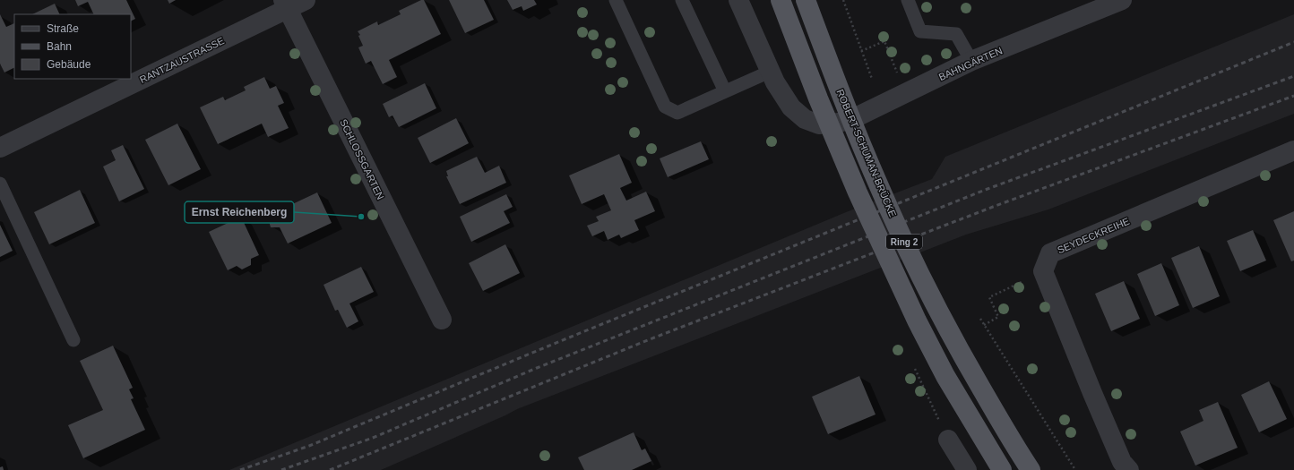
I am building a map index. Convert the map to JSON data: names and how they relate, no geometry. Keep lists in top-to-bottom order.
{
  "streets": {
    "main road": ["ROBERT-SCHUMAN-BRÜCKE", "Ring 2"],
    "street": [
      "RANTZAUSTRASSE",
      "BAHNGÄRTEN",
      "SCHLOSSGARTEN",
      "SEYDECKREIHE"
    ]
  },
  "crossings": [
    ["RANTZAUSTRASSE", "SCHLOSSGARTEN"]
  ],
  "places": ["Ernst Reichenberg"],
  "legend": ["Straße", "Bahn", "Gebäude"]
}
